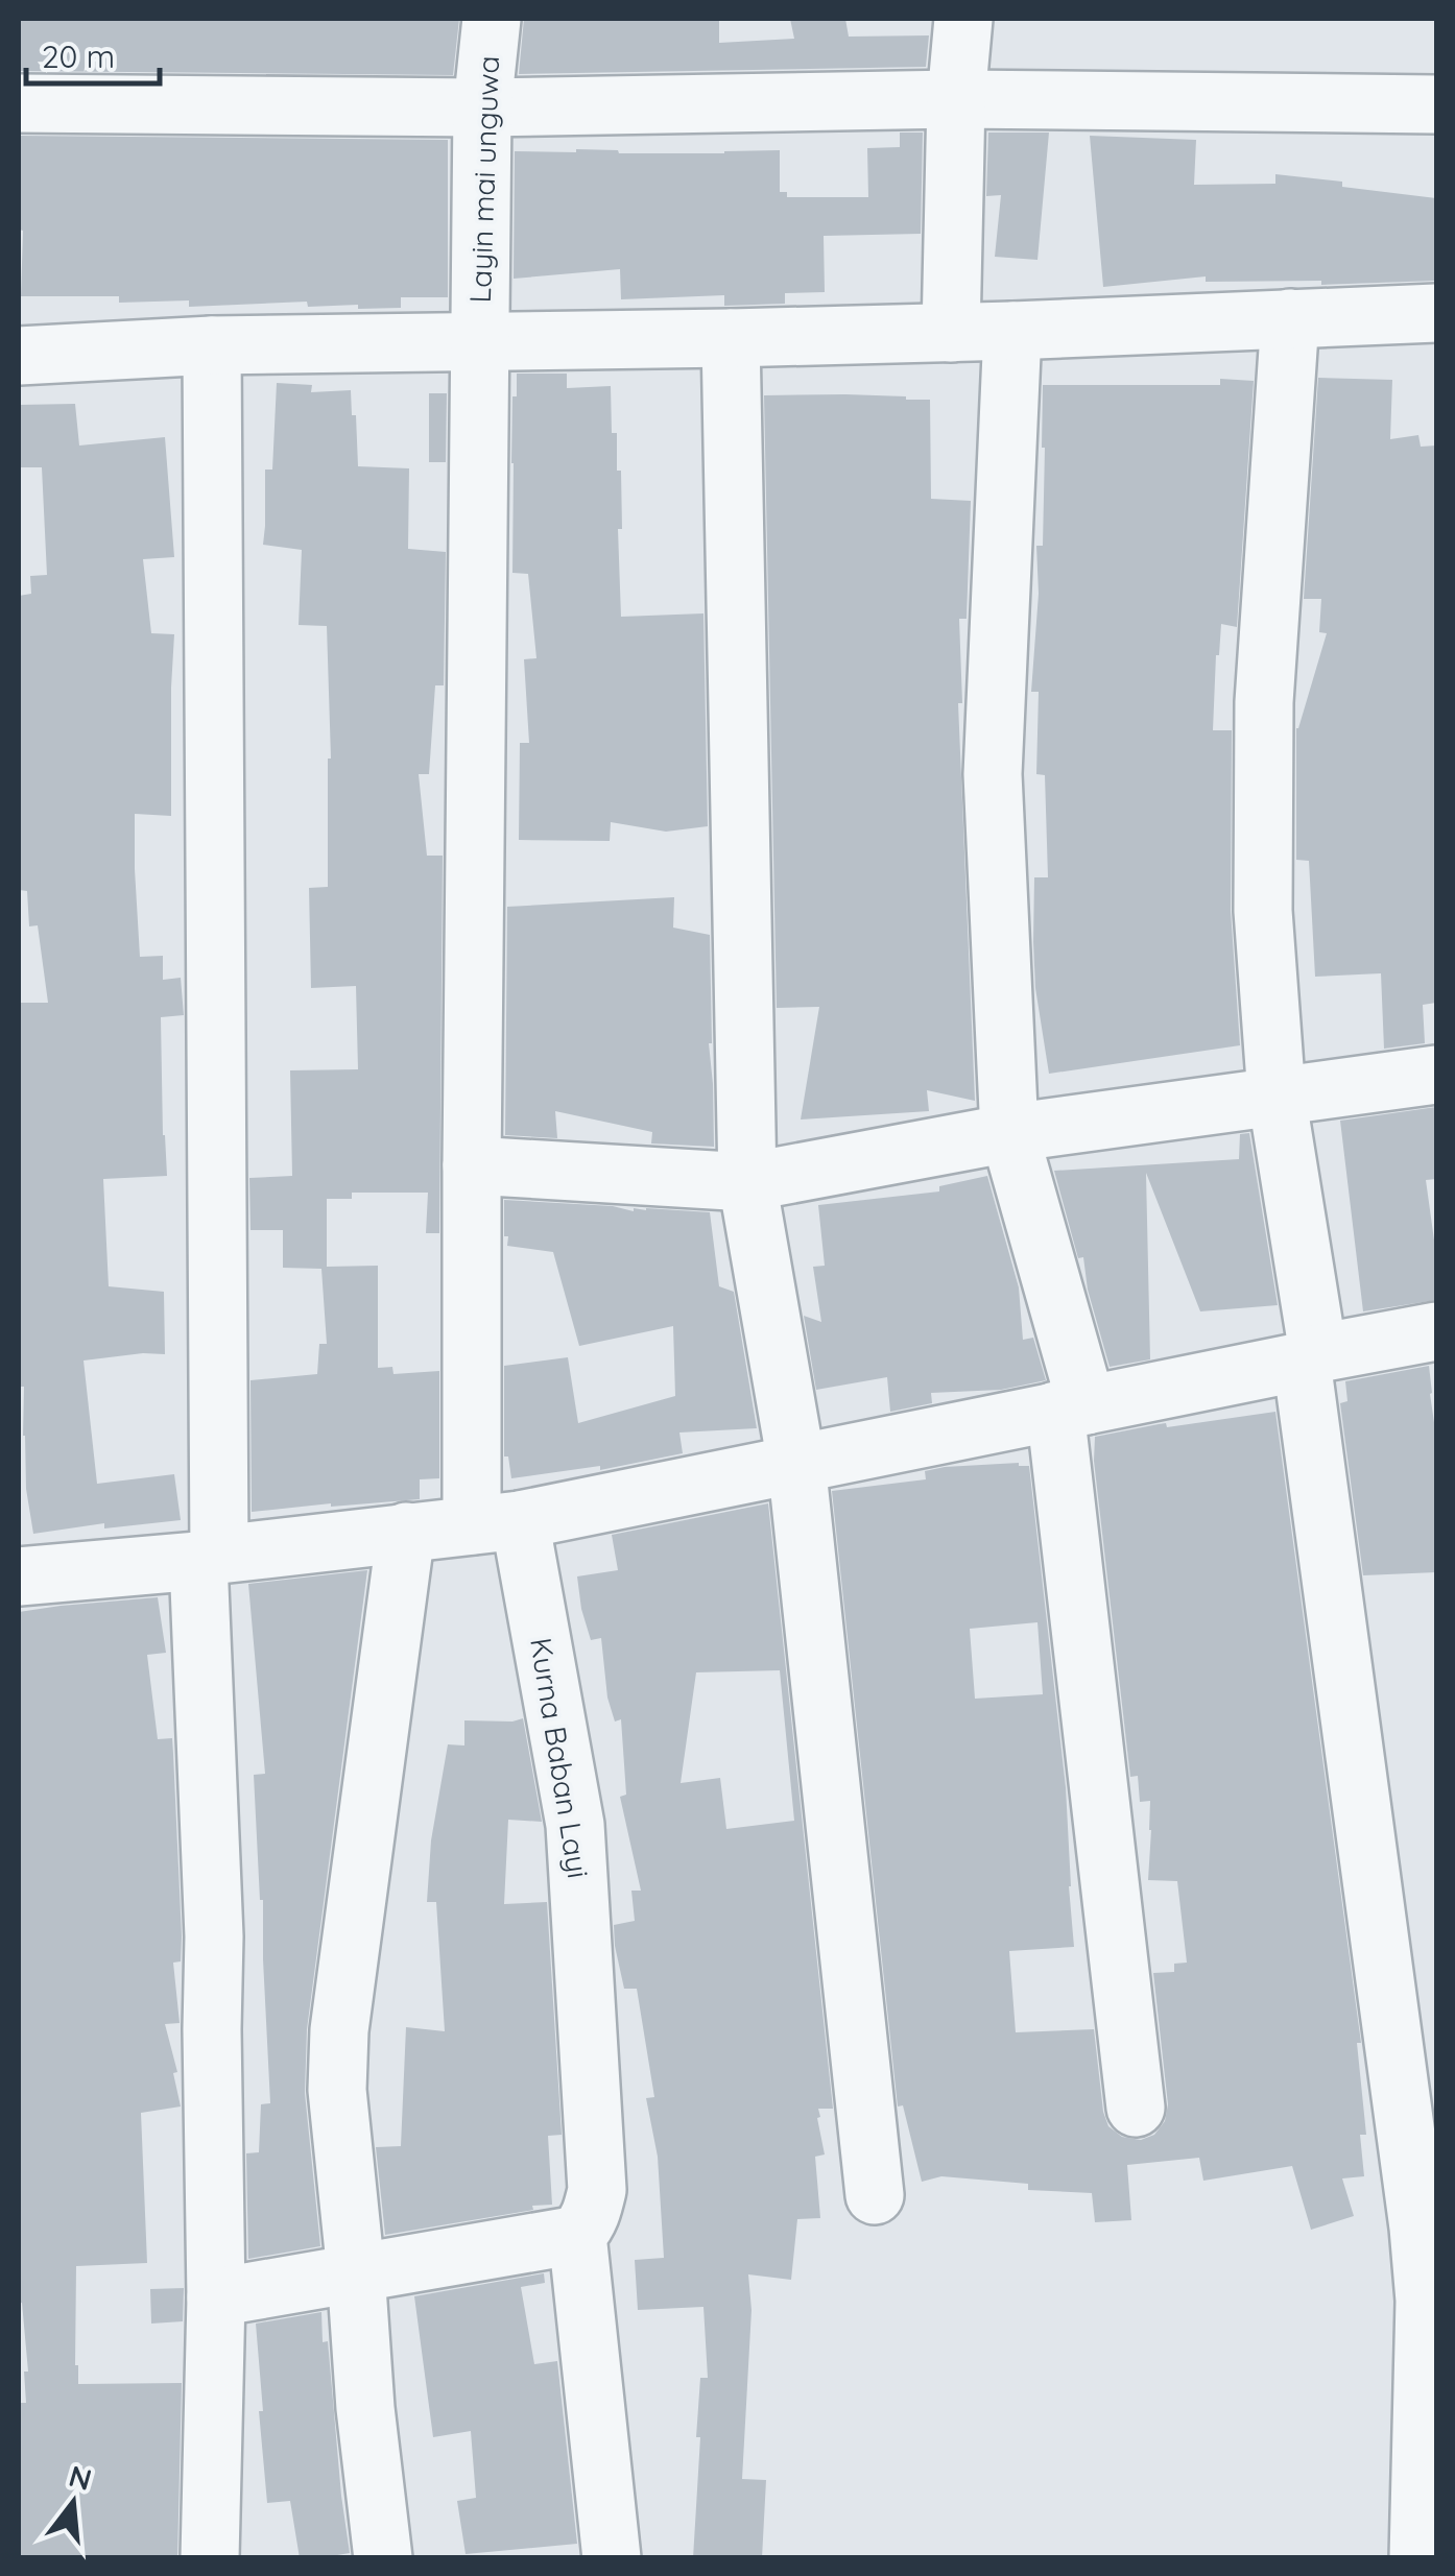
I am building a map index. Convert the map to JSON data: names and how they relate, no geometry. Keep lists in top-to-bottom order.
{
  "streets": {
    "street": ["Layin mai unguwa", "Kurna Baban Layi"]
  },
  "crossings": [
    ["Layin mai unguwa", "Kurna Baban Layi"]
  ],
  "scale_bar": "20 m",
  "north": "top"
}
